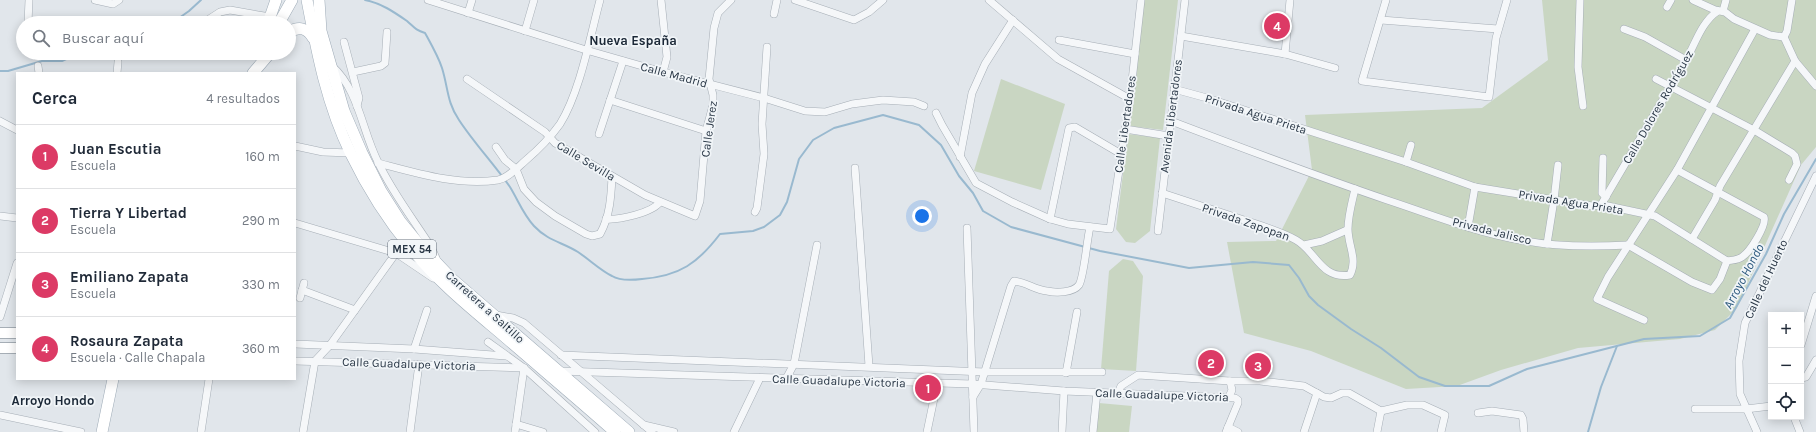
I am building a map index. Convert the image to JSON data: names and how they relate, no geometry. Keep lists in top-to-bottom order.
{
  "streets": {
    "main road": ["MEX 54", "Carretera a Saltillo"],
    "street": [
      "Calle Madrid",
      "Calle Dolores Rodríguez",
      "Privada Agua Prieta",
      "Avenida Libertadores",
      "Calle Libertadores",
      "Calle Jerez",
      "Calle Sevilla",
      "Privada Zapopan",
      "Privada Jalisco",
      "Calle del Huerto",
      "Calle Guadalupe Victoria"
    ]
  },
  "crossings": [
    ["Calle Madrid", "Calle Jerez"],
    ["Calle Dolores Rodríguez", "Privada Agua Prieta"],
    ["Privada Agua Prieta", "Avenida Libertadores"],
    ["Avenida Libertadores", "Privada Zapopan"],
    ["Avenida Libertadores", "Privada Jalisco"],
    ["Calle Jerez", "Calle Sevilla"],
    ["Privada Zapopan", "Privada Jalisco"],
    ["Carretera a Saltillo", "Calle Guadalupe Victoria"]
  ],
  "districts": ["Nueva España", "Arroyo Hondo"],
  "water": ["Arroyo Hondo"],
  "page": {
    "pins": [
      "4",
      "2",
      "3",
      "1"
    ],
    "search": "Buscar aquí",
    "heading": ["Cerca", "4 resultados"],
    "list": [
      {
        "mark": "1",
        "name": "Juan Escutia",
        "note": "Escuela",
        "value": "160 m"
      },
      {
        "mark": "2",
        "name": "Tierra Y Libertad",
        "note": "Escuela",
        "value": "290 m"
      },
      {
        "mark": "3",
        "name": "Emiliano Zapata",
        "note": "Escuela",
        "value": "330 m"
      },
      {
        "mark": "4",
        "name": "Rosaura Zapata",
        "note": "Escuela · Calle Chapala",
        "value": "360 m"
      }
    ],
    "map_buttons": ["+", "−"]
  }
}
